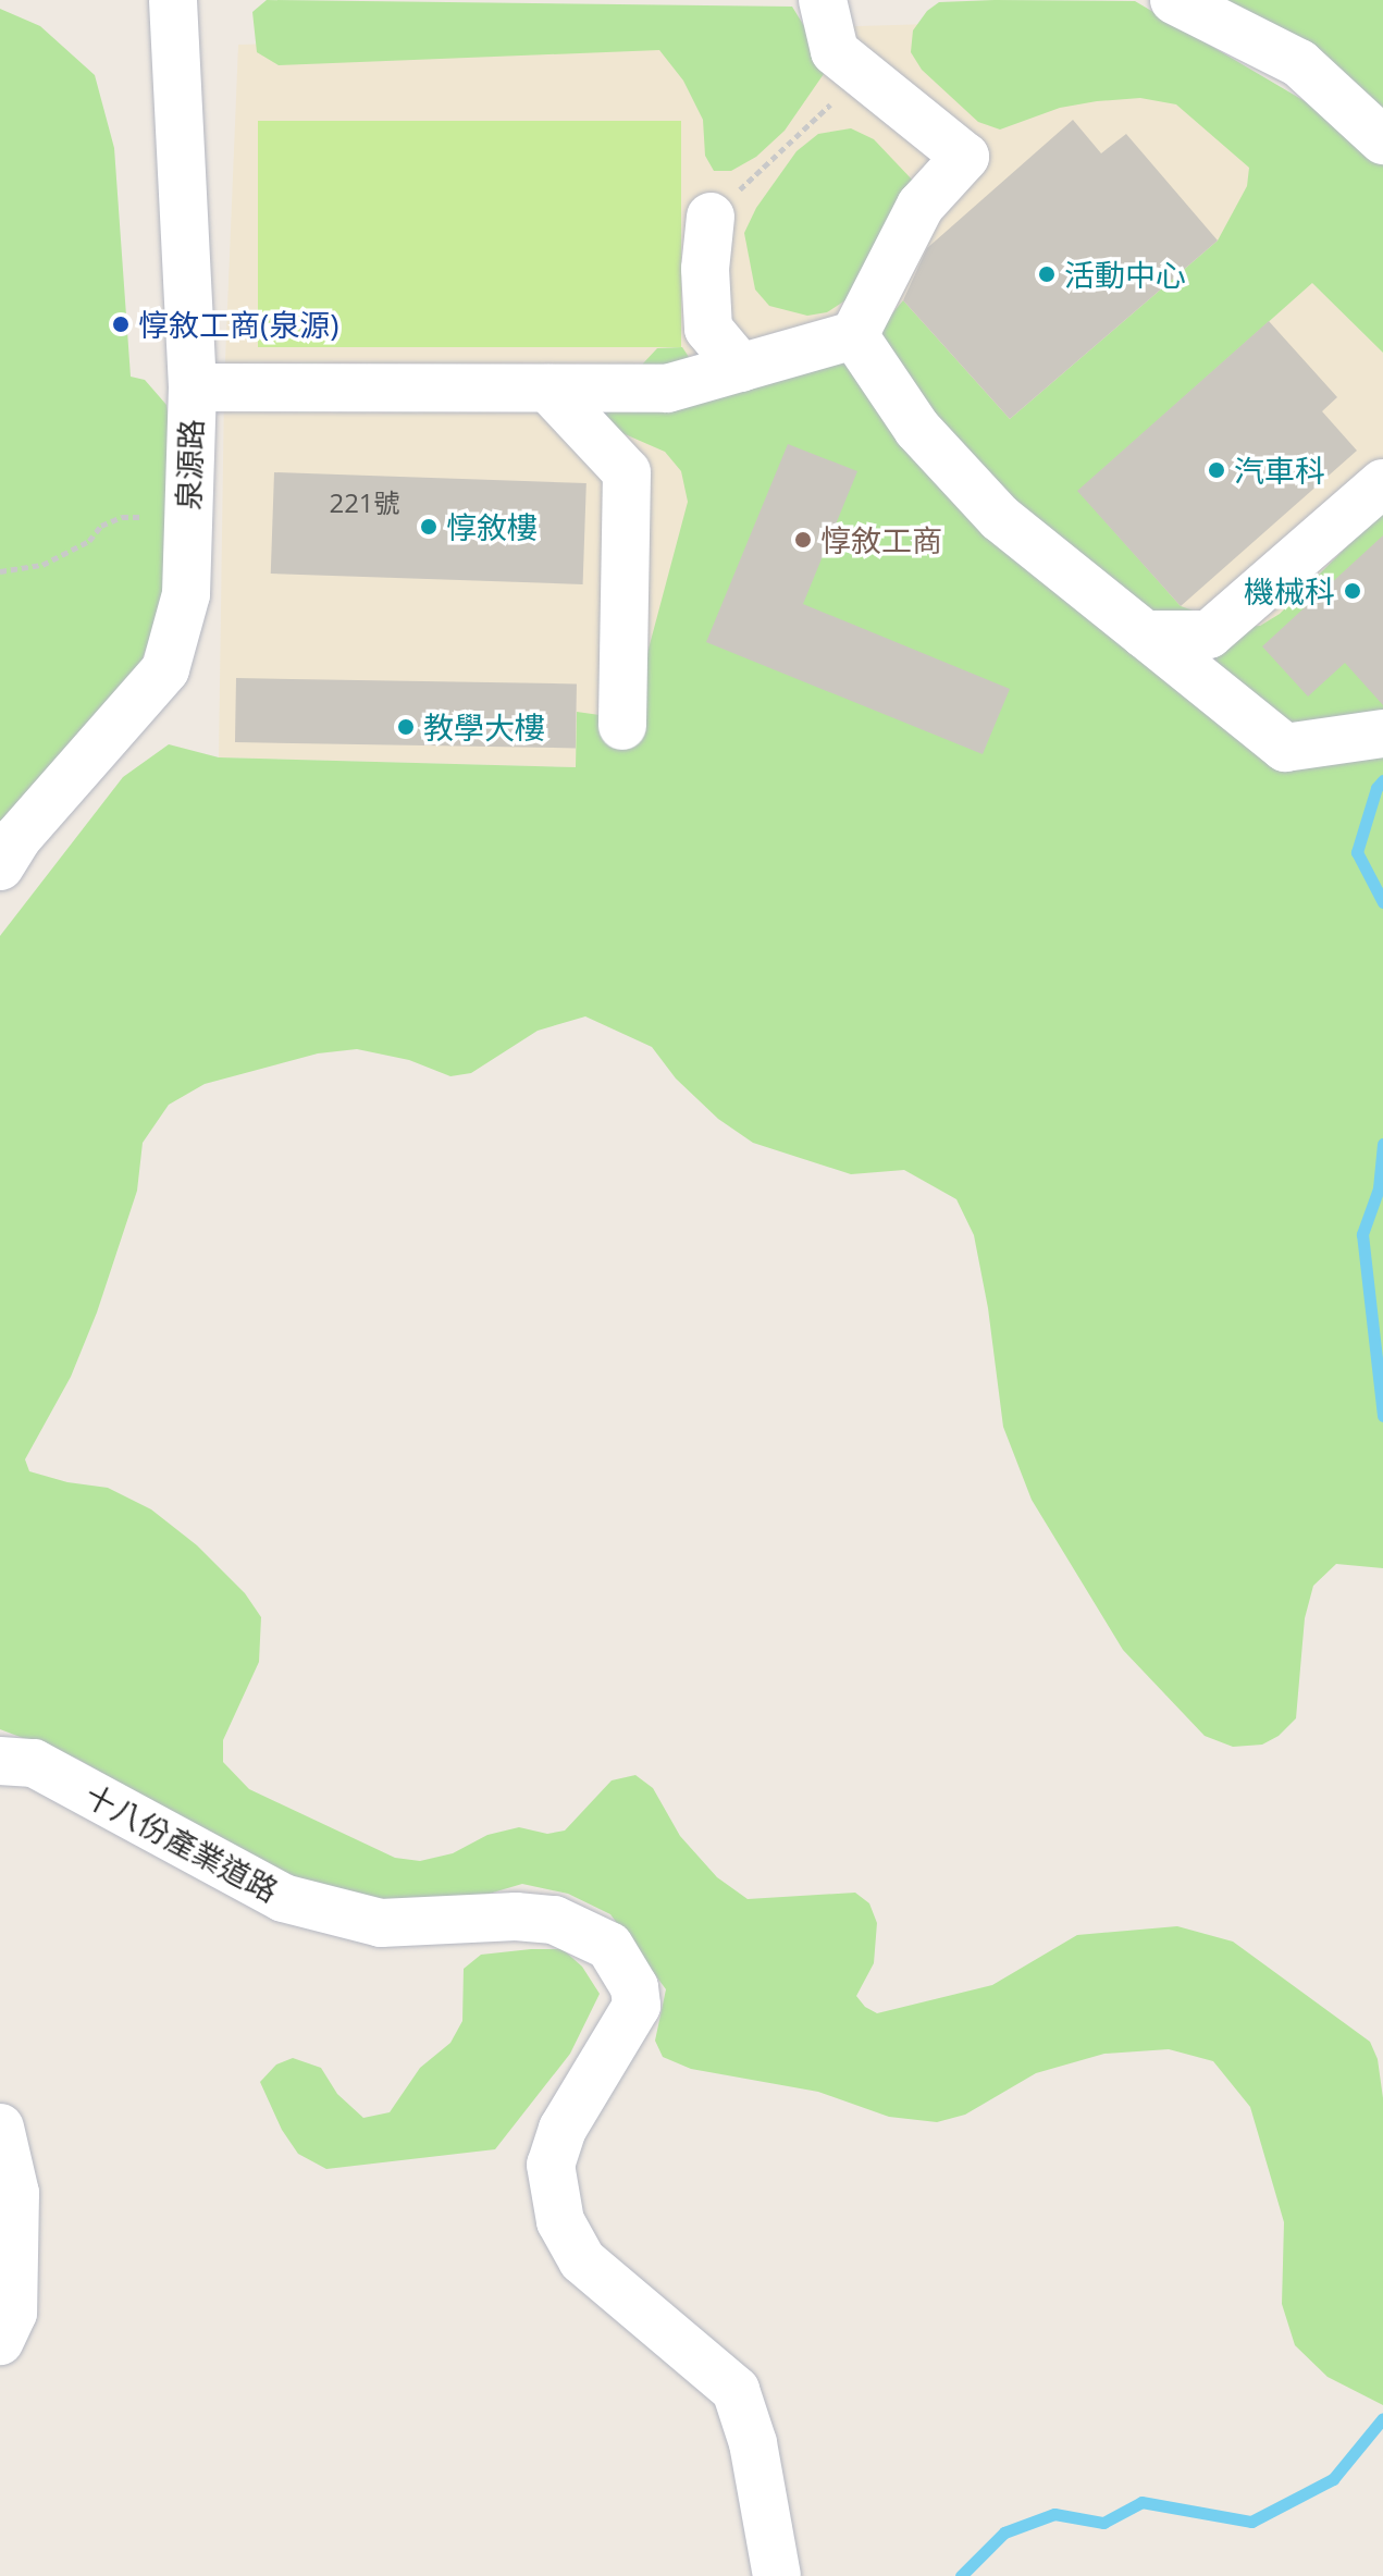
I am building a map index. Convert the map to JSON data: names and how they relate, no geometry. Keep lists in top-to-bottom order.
{
  "streets": {
    "street": ["泉源路", "十八份產業道路"]
  },
  "places": [
    "活動中心",
    "惇敘工商(泉源)",
    "汽車科",
    "惇敘樓",
    "惇敘工商",
    "機械科",
    "教學大樓"
  ],
  "house_numbers": ["221號"]
}
